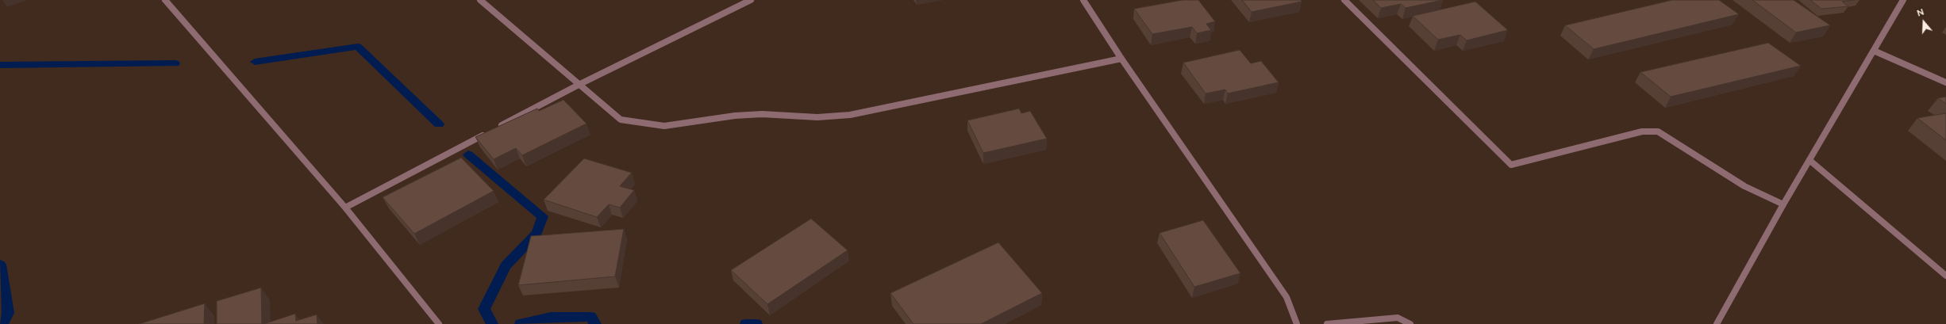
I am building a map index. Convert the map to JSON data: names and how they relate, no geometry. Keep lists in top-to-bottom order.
{
  "north": "top"
}
